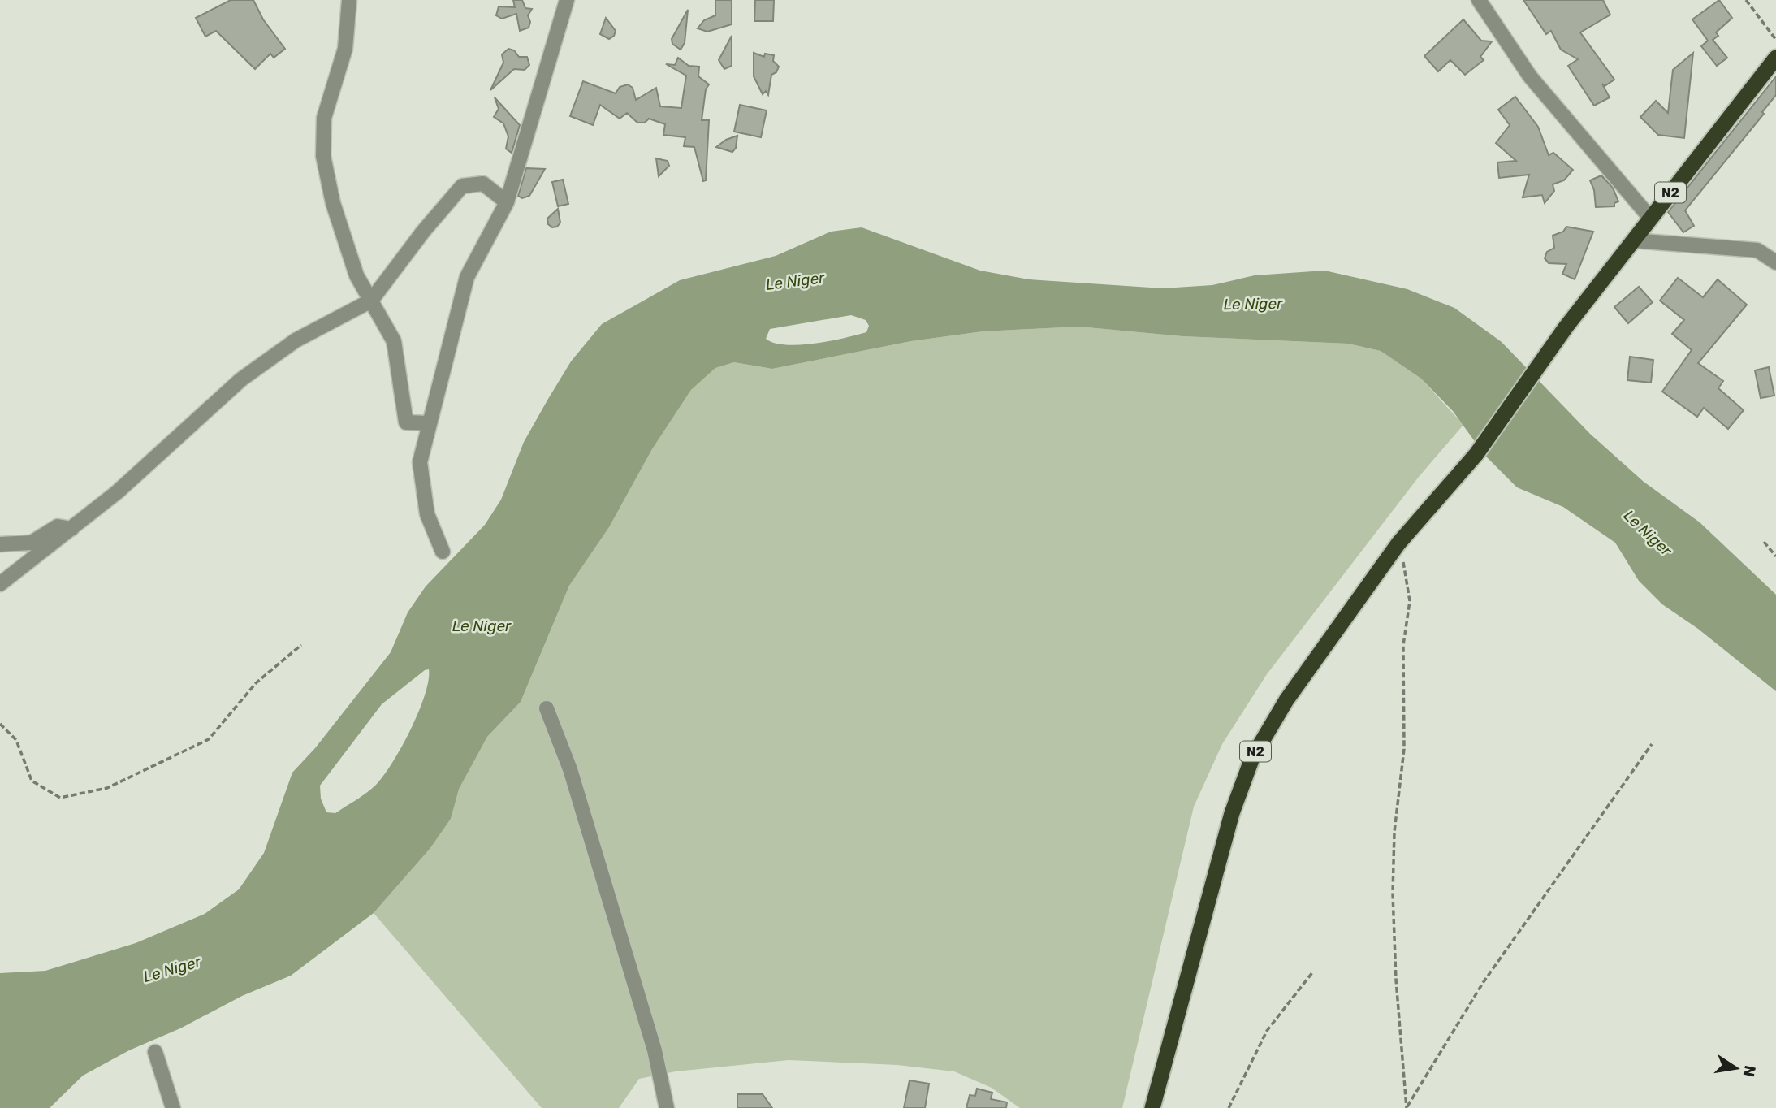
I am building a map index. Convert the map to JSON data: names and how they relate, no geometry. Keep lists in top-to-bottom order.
{
  "streets": {
    "highway": ["N2"]
  },
  "water": ["Le Niger"],
  "north": "right"
}
